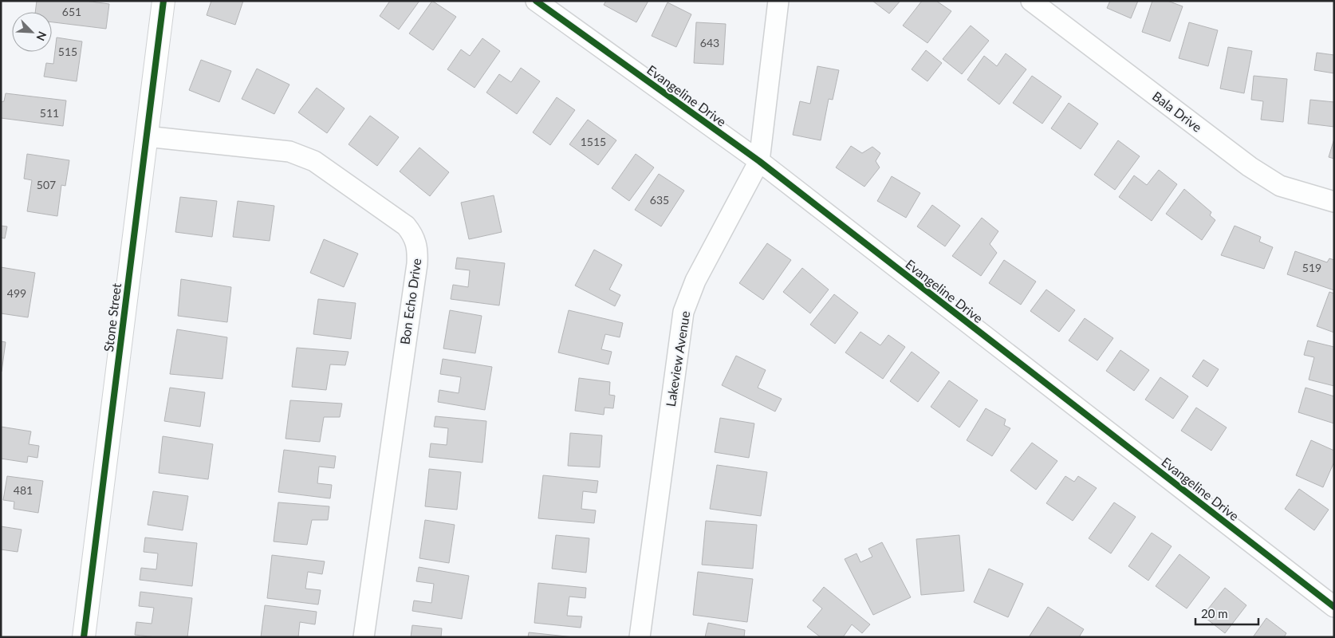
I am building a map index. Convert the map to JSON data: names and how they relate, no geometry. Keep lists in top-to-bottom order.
{
  "streets": {
    "street": [
      "Evangeline Drive",
      "Bala Drive",
      "Bon Echo Drive",
      "Stone Street",
      "Lakeview Avenue"
    ]
  },
  "crossings": [
    ["Evangeline Drive", "Lakeview Avenue"],
    ["Bon Echo Drive", "Stone Street"]
  ],
  "house_numbers": [
    "651",
    "643",
    "515",
    "511",
    "1515",
    "507",
    "635",
    "519",
    "499",
    "481"
  ],
  "scale_bar": "20 m",
  "north": "bottom right"
}
